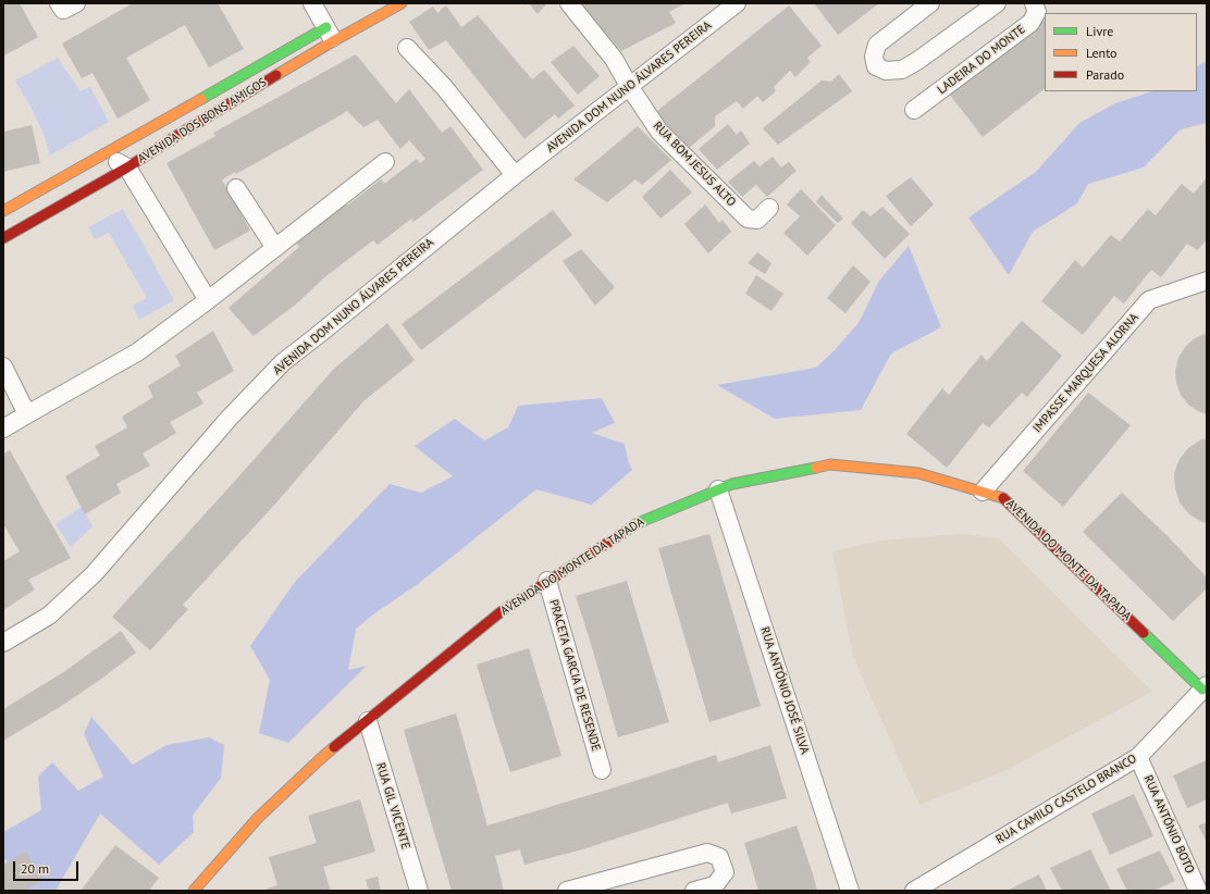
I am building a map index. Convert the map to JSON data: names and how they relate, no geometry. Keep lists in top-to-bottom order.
{
  "streets": {
    "street": [
      "LADEIRA DO MONTE",
      "AVENIDA DOM NUNO ÁLVARES PEREIRA",
      "AVENIDA DOS BONS AMIGOS",
      "RUA BOM JESUS ALTO",
      "IMPASSE MARQUESA ALORNA",
      "AVENIDA DO MONTE DA TAPADA",
      "PRACETA GARCIA DE RESENDE",
      "RUA ANTÓNIO JOSÉ SILVA",
      "RUA CAMILO CASTELO BRANCO",
      "RUA GIL VICENTE",
      "RUA ANTÓNIO BOTO"
    ]
  },
  "crossings": [
    ["AVENIDA DOM NUNO ÁLVARES PEREIRA", "RUA BOM JESUS ALTO"],
    ["IMPASSE MARQUESA ALORNA", "AVENIDA DO MONTE DA TAPADA"],
    ["AVENIDA DO MONTE DA TAPADA", "PRACETA GARCIA DE RESENDE"],
    ["AVENIDA DO MONTE DA TAPADA", "RUA ANTÓNIO JOSÉ SILVA"],
    ["AVENIDA DO MONTE DA TAPADA", "RUA CAMILO CASTELO BRANCO"],
    ["AVENIDA DO MONTE DA TAPADA", "RUA GIL VICENTE"],
    ["RUA CAMILO CASTELO BRANCO", "RUA ANTÓNIO BOTO"]
  ],
  "legend": ["Livre", "Lento", "Parado"],
  "scale_bar": "20 m"
}
